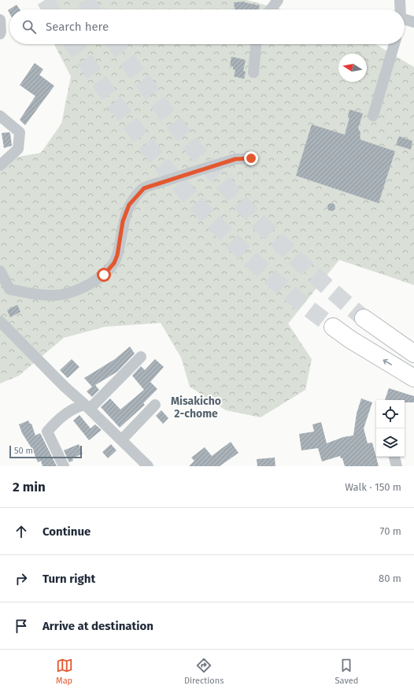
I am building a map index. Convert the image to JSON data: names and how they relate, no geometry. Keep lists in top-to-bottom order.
{
  "districts": ["Misakicho 2-chome"],
  "scale_bar": "50 m",
  "north": "left",
  "page": {
    "search": "Search here",
    "scale": "50 m",
    "heading": ["2 min", "Walk · 150 m"],
    "list": [
      ["Continue", "70 m"],
      ["Turn right", "80 m"],
      "Arrive at destination"
    ],
    "nav": ["Map", "Directions", "Saved"]
  }
}
